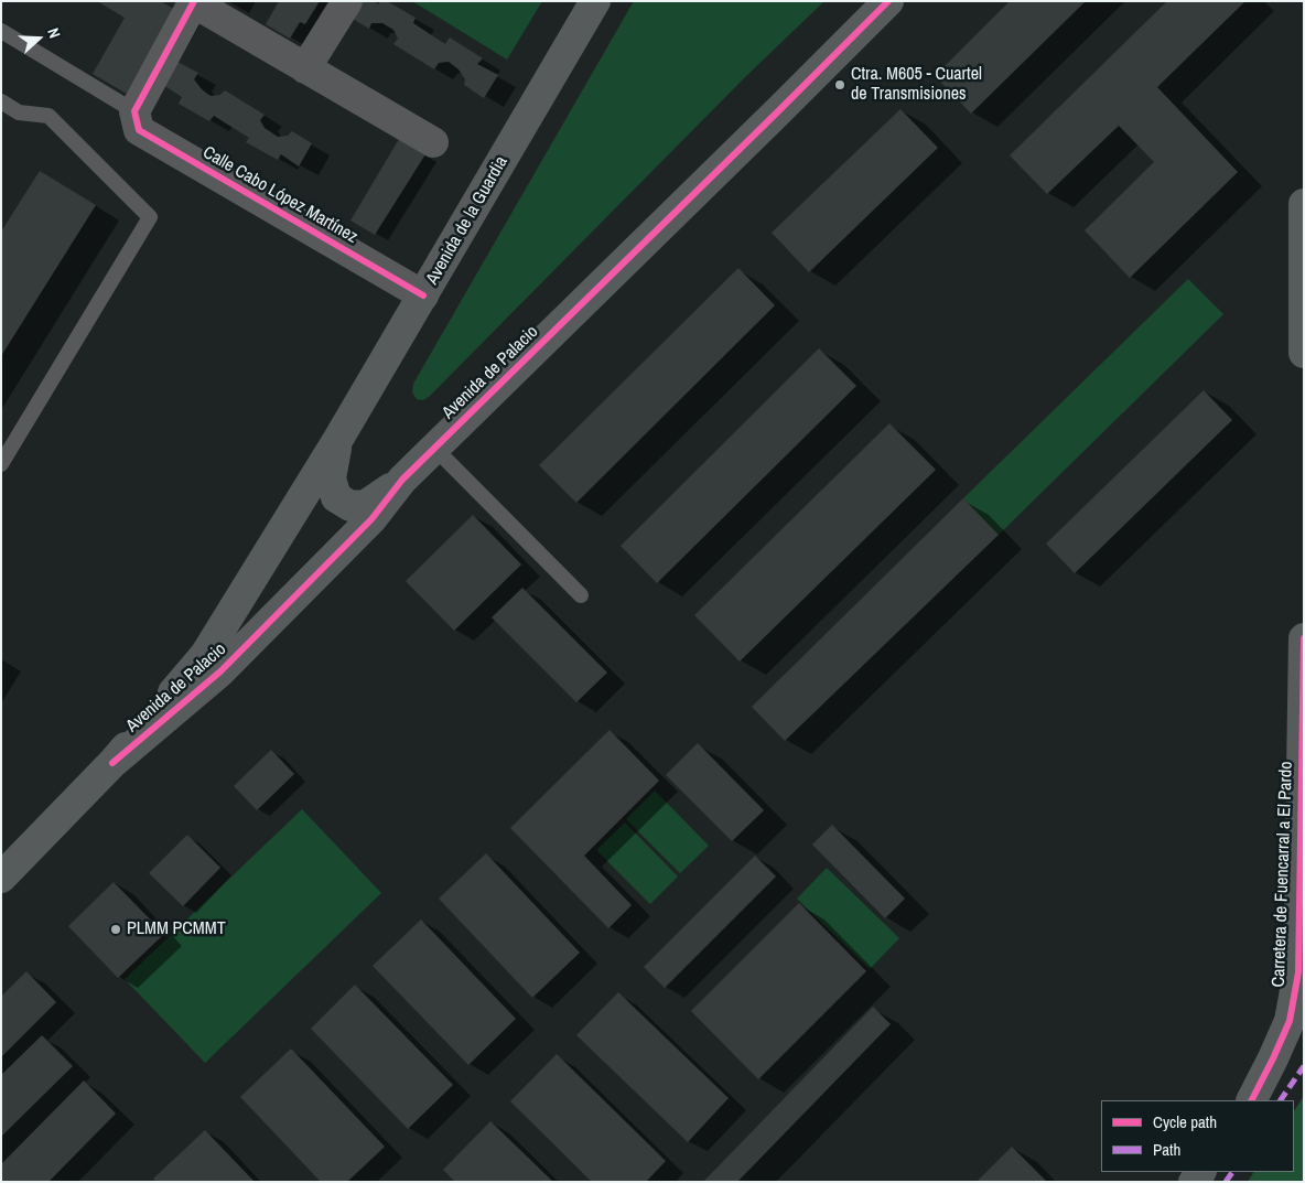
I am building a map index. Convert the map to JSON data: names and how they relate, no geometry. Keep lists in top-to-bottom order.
{
  "streets": {
    "street": [
      "Calle Cabo López Martínez",
      "Avenida de la Guardia",
      "Avenida de Palacio",
      "Carretera de Fuencarral a El Pardo"
    ]
  },
  "crossings": [
    ["Calle Cabo López Martínez", "Avenida de la Guardia"],
    ["Avenida de la Guardia", "Avenida de Palacio"]
  ],
  "places": ["Ctra. M605 - Cuartel de Transmisiones", "PLMM PCMMT"],
  "legend": ["Cycle path", "Path"],
  "north": "right"
}
